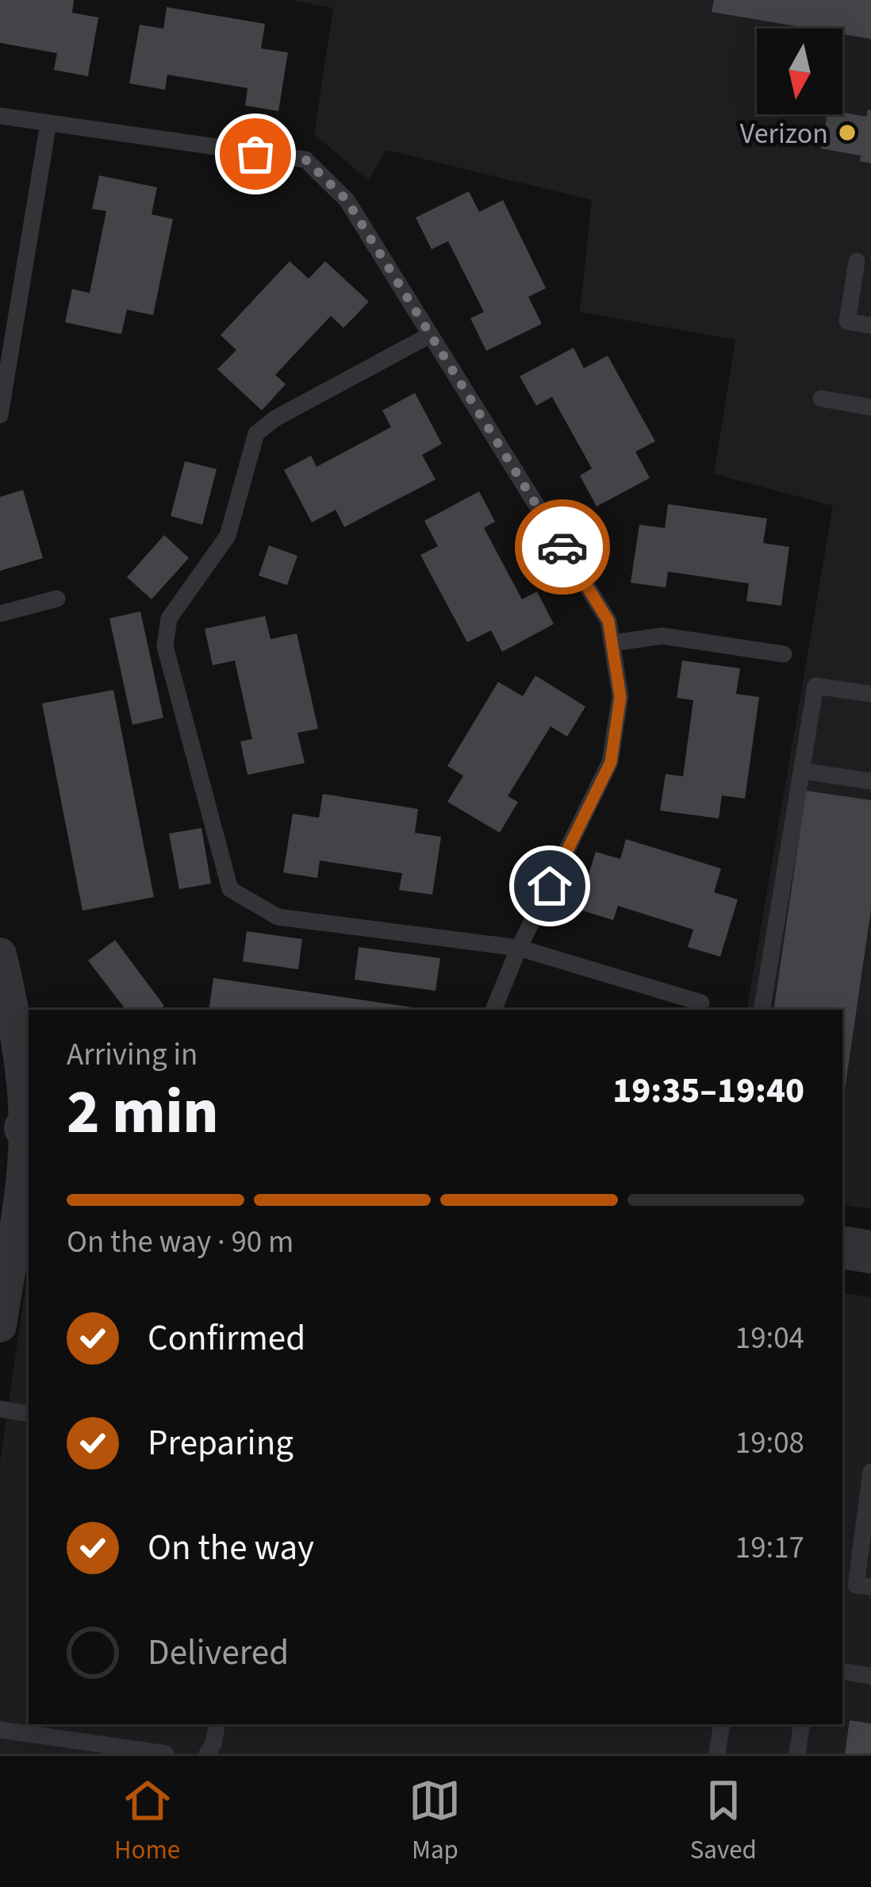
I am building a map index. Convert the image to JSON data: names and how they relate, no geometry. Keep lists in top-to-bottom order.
{
  "places": ["Verizon"],
  "north": "bottom",
  "page": {
    "heading": ["2 min", "Arriving in", "19:35–19:40"],
    "bar": "On the way · 90 m",
    "list": [
      ["Confirmed", "19:04"],
      ["Preparing", "19:08"],
      ["On the way", "19:17"],
      "Delivered"
    ],
    "tabs": ["Home", "Map", "Saved"]
  }
}
